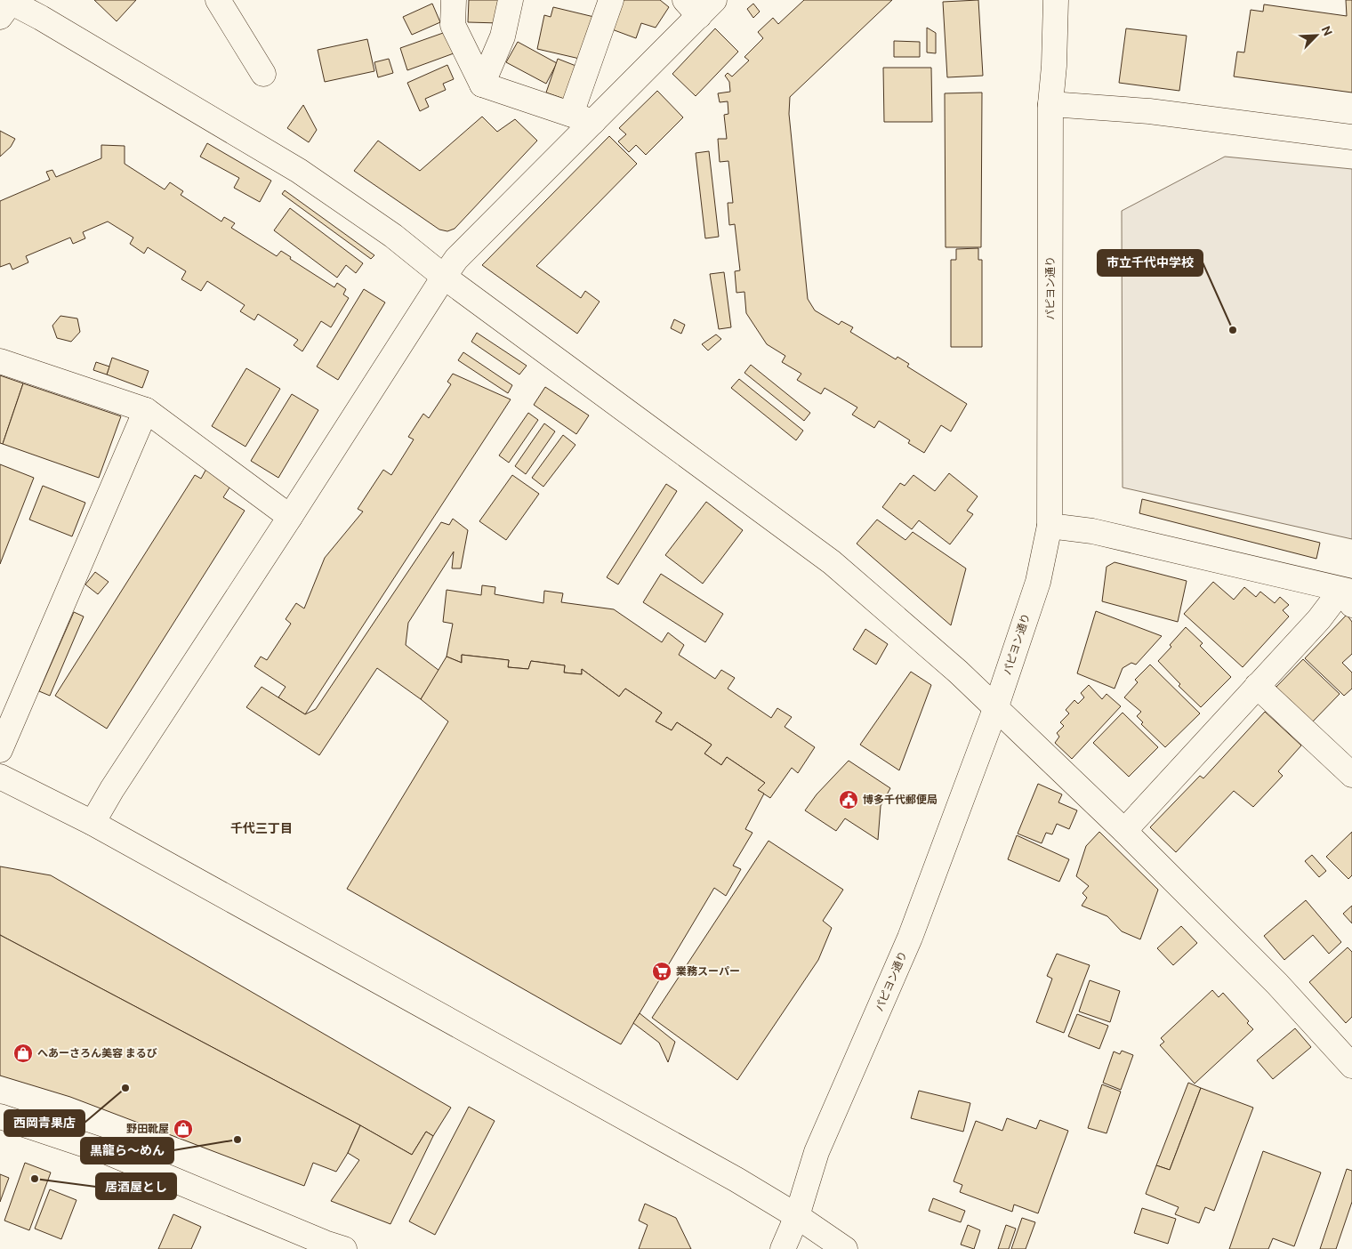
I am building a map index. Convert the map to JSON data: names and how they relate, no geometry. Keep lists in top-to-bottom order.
{
  "streets": {
    "street": ["パピヨン通り"]
  },
  "districts": ["千代三丁目"],
  "places": {
    "other": [
      "市立千代中学校",
      "西岡青果店",
      "黒龍ら〜めん",
      "居酒屋とし"
    ],
    "public building": ["博多千代郵便局"],
    "supermarket": ["業務スーパー"],
    "shop": ["へあーさろん美容 まるび", "野田靴屋"]
  },
  "north": "top right"
}
